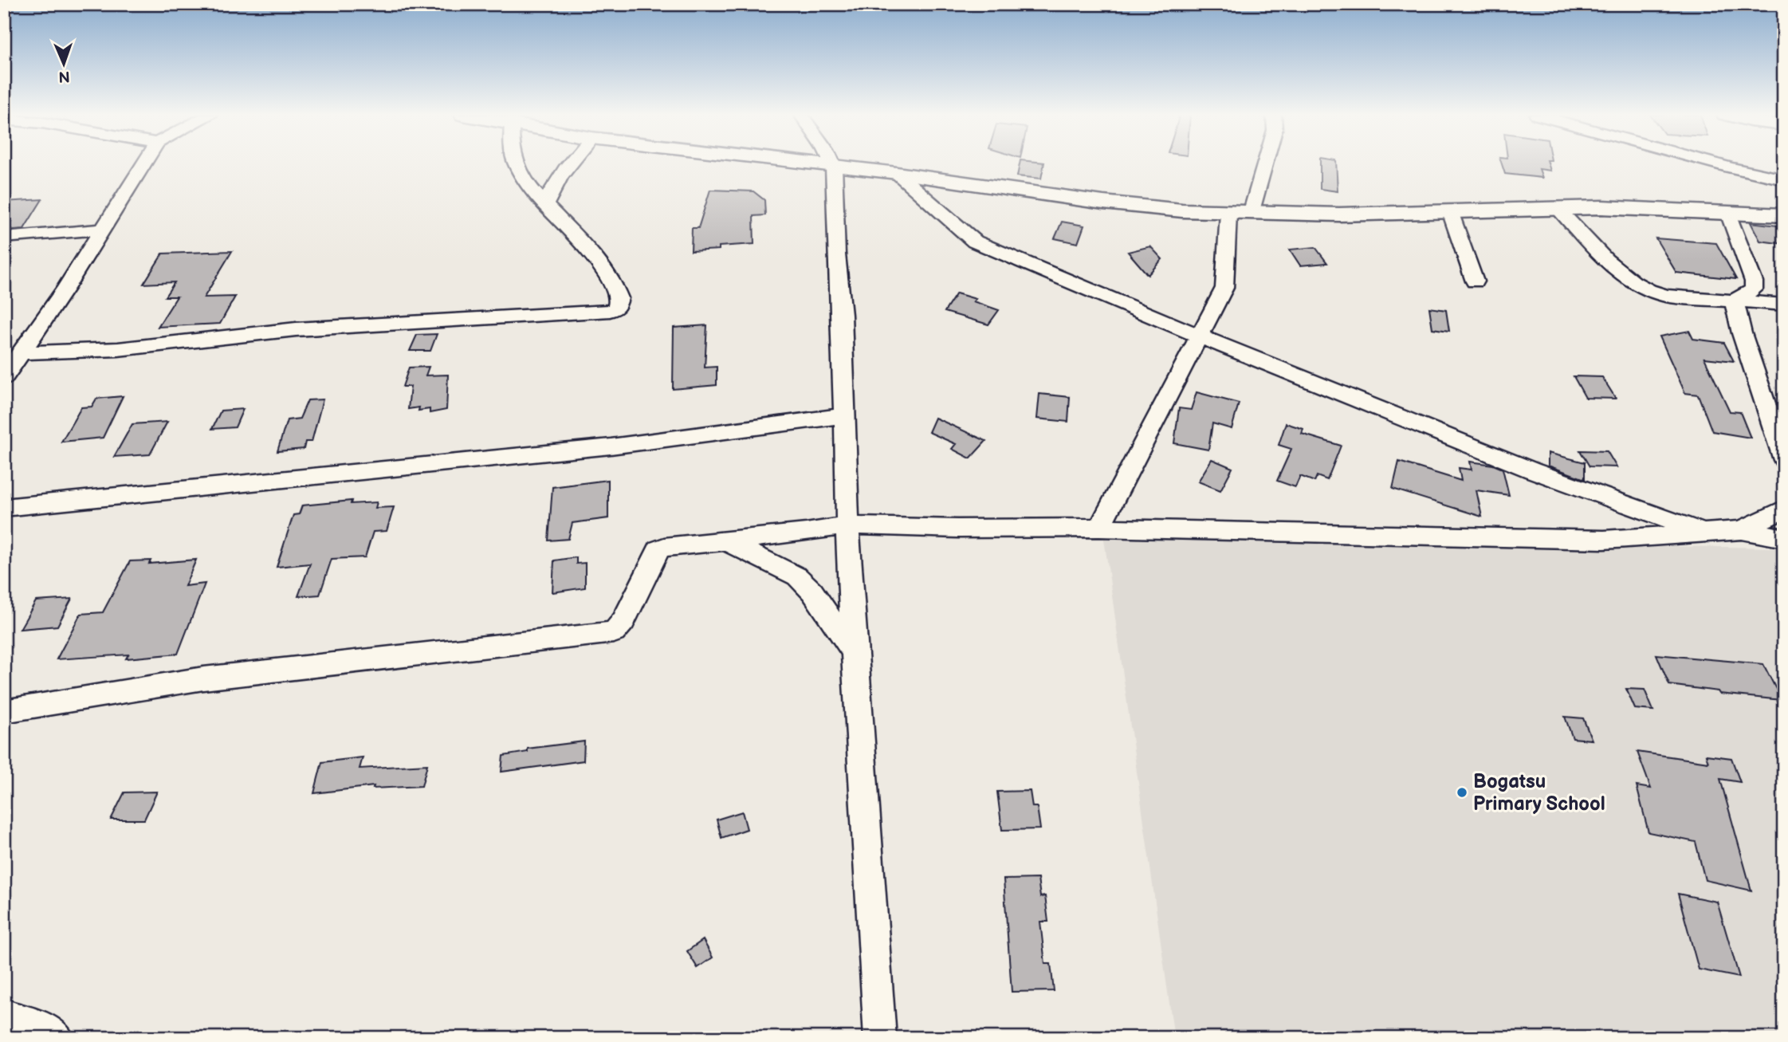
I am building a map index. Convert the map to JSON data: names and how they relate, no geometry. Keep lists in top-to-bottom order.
{
  "places": ["Bogatsu Primary School"],
  "north": "bottom"
}
